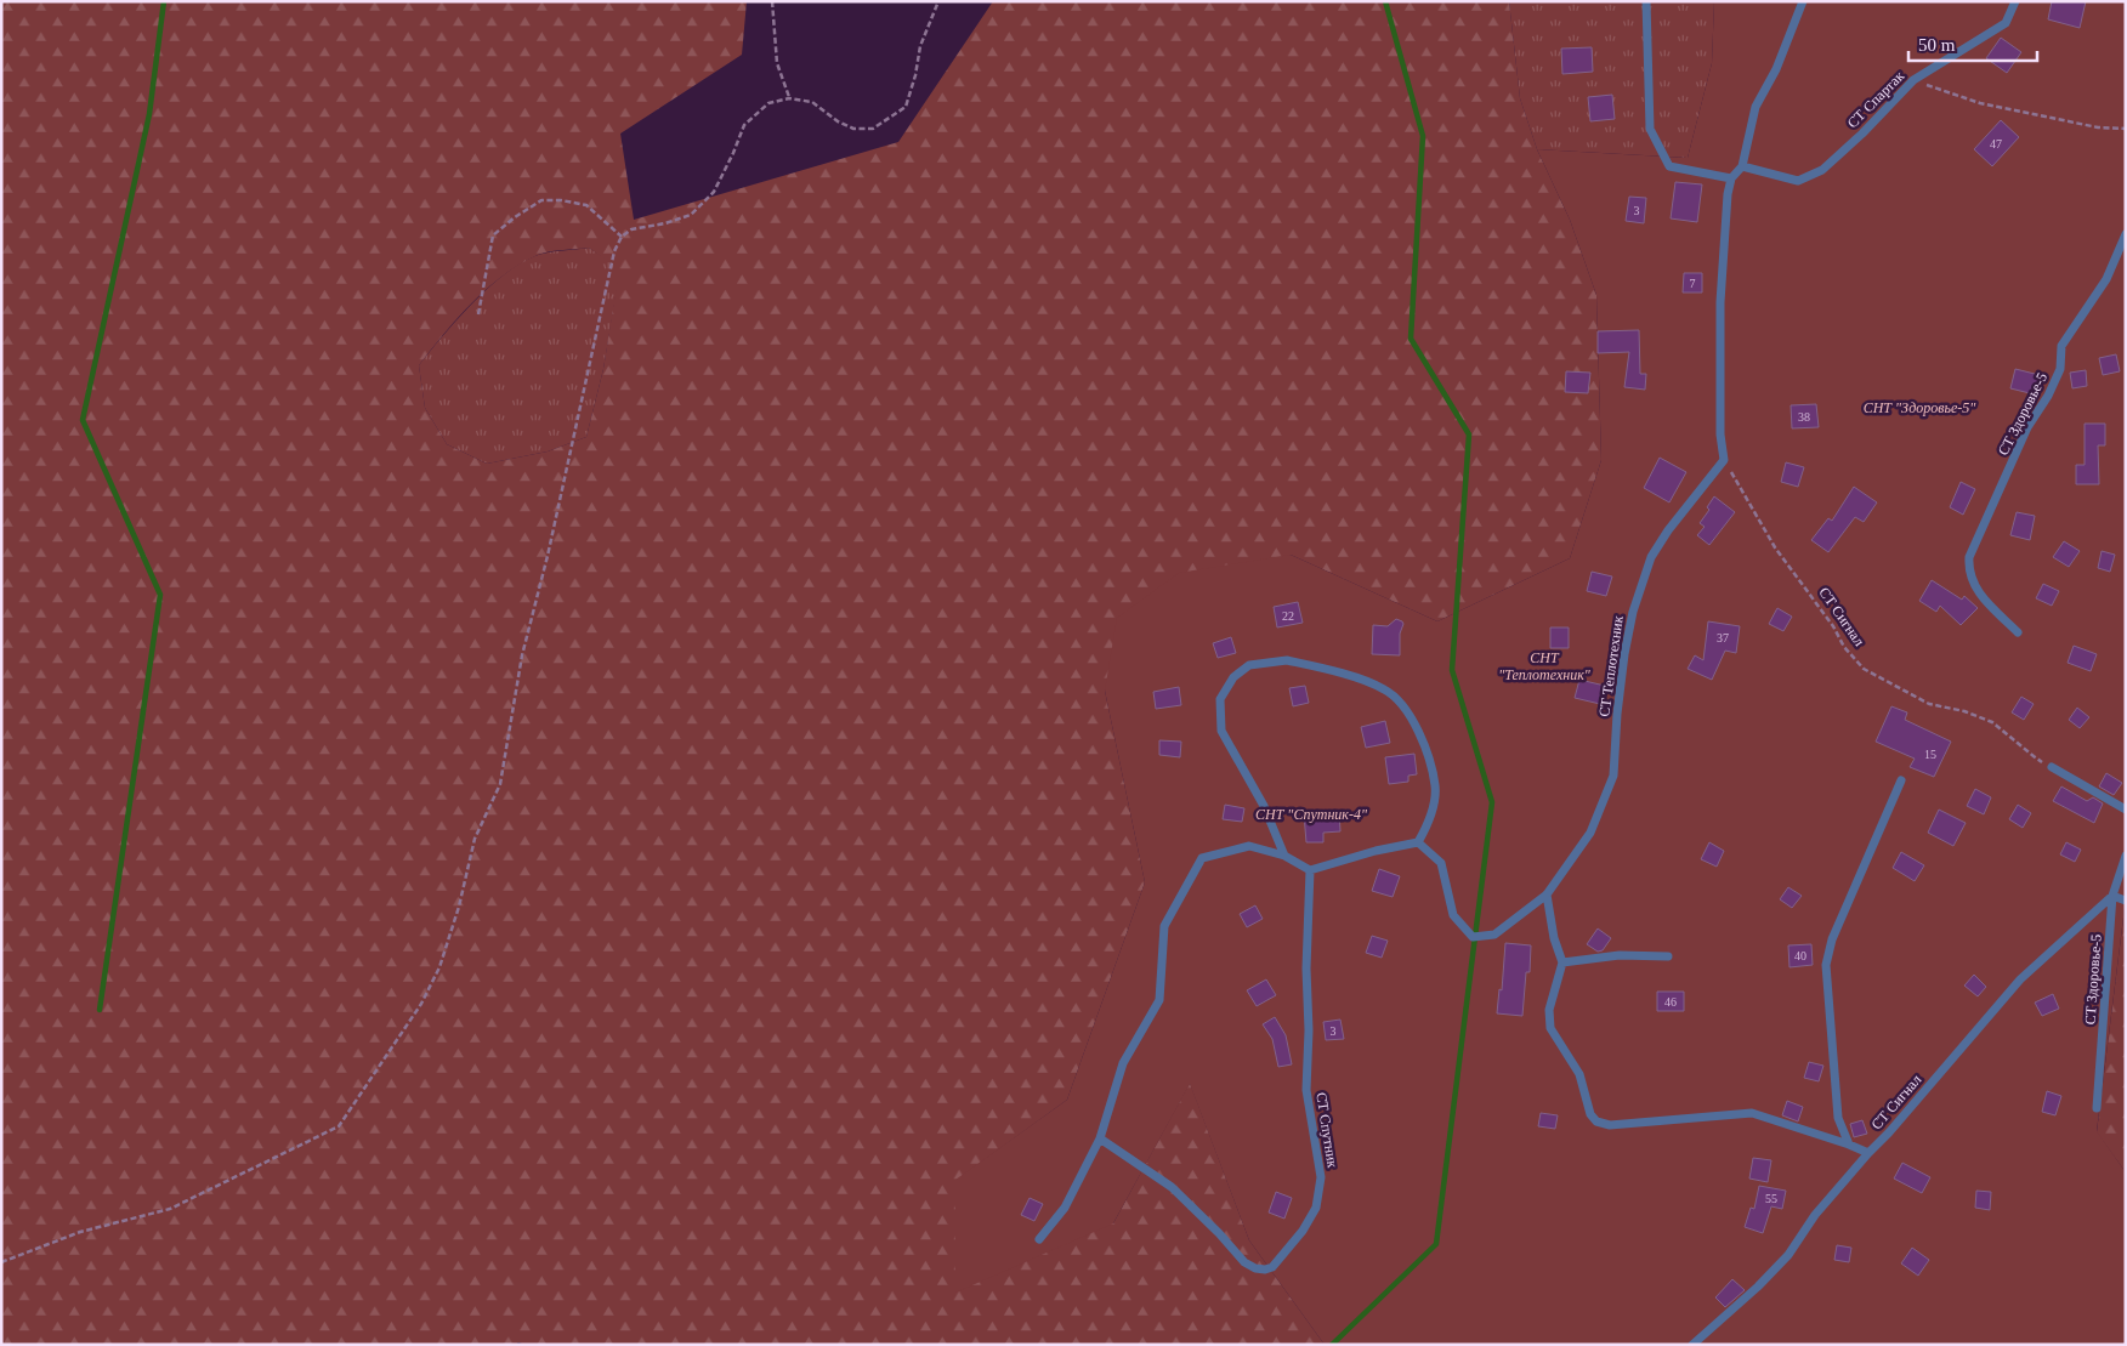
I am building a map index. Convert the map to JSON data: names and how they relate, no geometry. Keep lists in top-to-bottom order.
{
  "streets": {
    "lane": [
      "СТ Спартак",
      "СТ Здоровье-5",
      "СТ Сигнал",
      "СТ Теплотехник",
      "СТ Спутник"
    ]
  },
  "crossings": [
    ["СТ Здоровье-5", "СТ Сигнал"],
    ["СТ Сигнал", "СТ Теплотехник"],
    ["СТ Теплотехник", "СТ Спутник"]
  ],
  "parks": ["СНТ \"Здоровье-5\"", "СНТ \"Теплотехник\"", "СНТ \"Спутник-4\""],
  "house_numbers": [
    "47",
    "3",
    "7",
    "38",
    "22",
    "37",
    "15",
    "40",
    "46",
    "3",
    "55"
  ],
  "scale_bar": "50 m"
}
